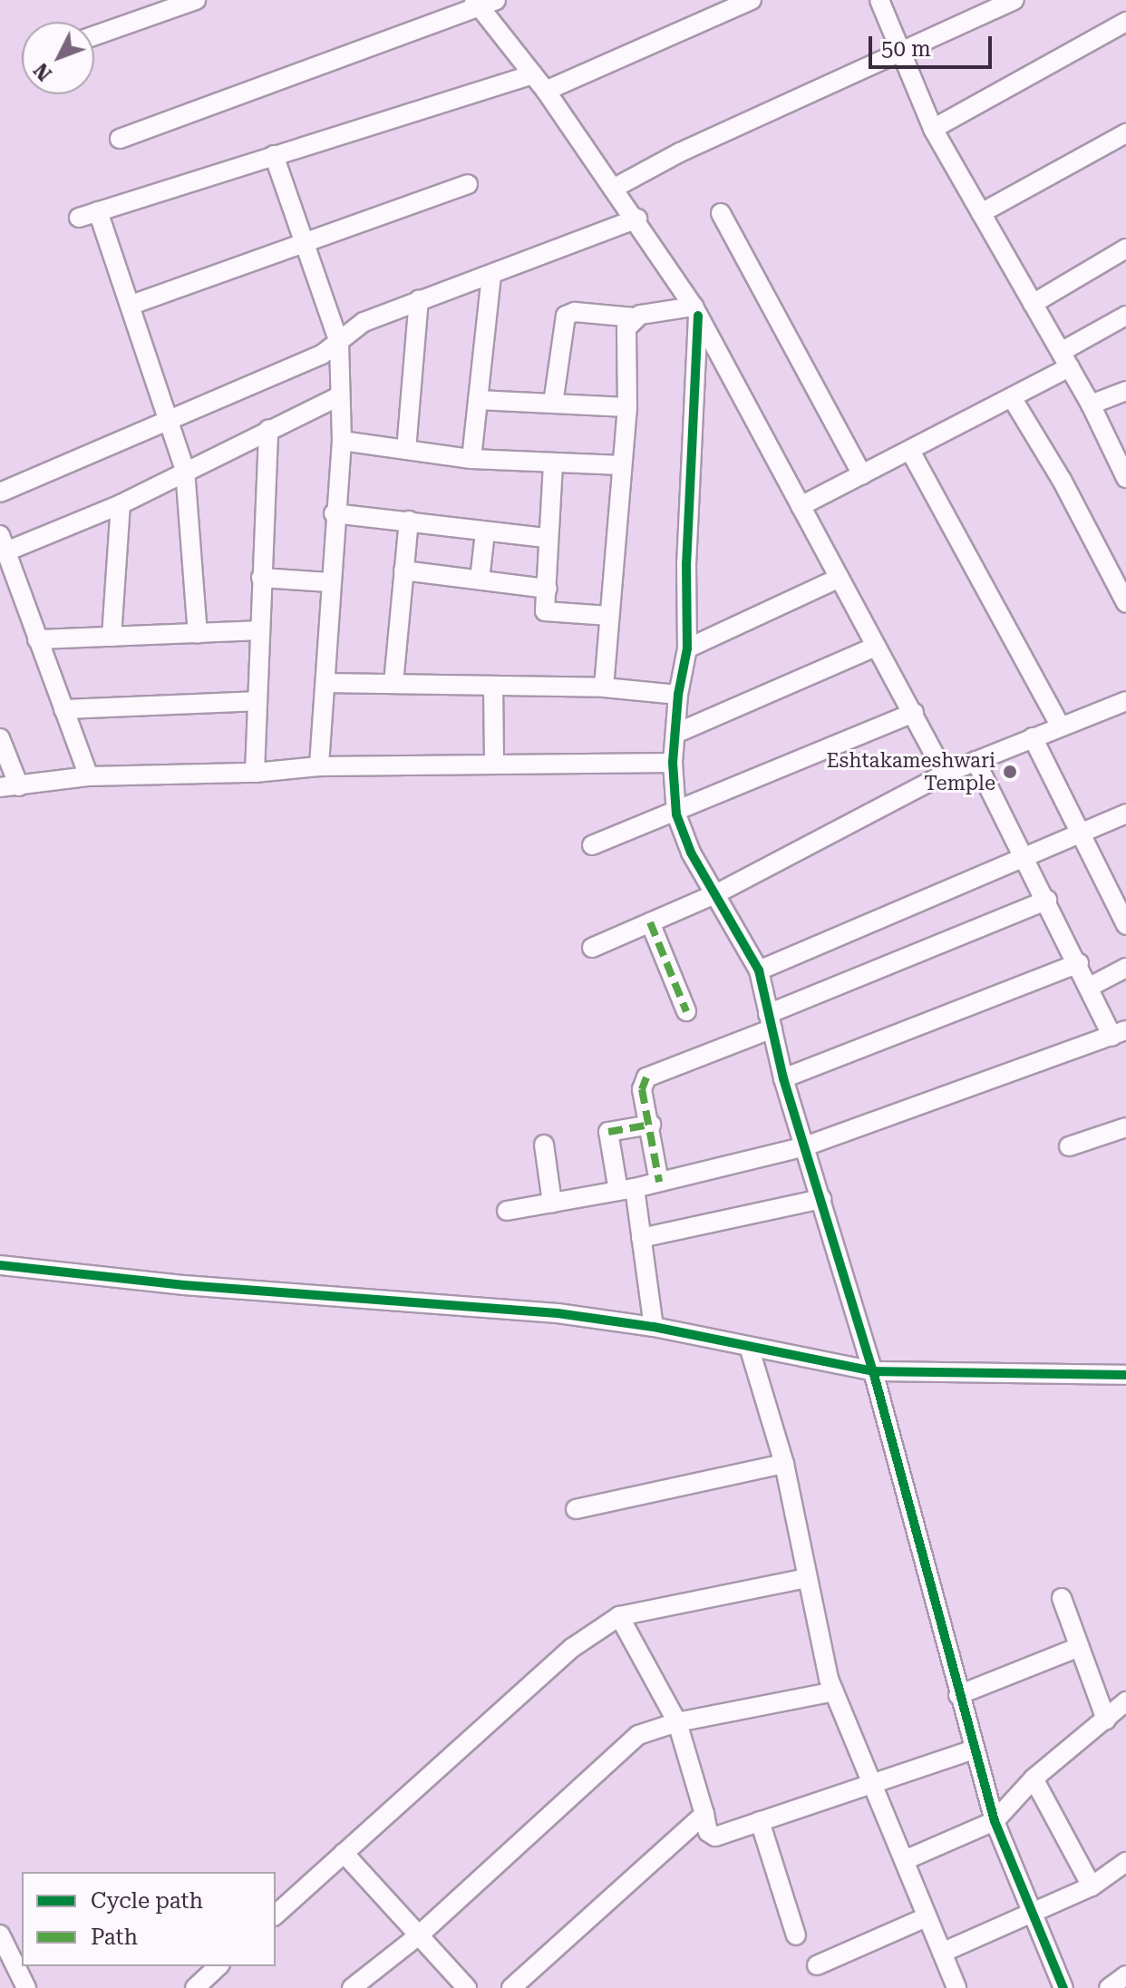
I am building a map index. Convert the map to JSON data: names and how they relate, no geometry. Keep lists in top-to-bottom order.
{
  "places": ["Eshtakameshwari Temple"],
  "legend": ["Cycle path", "Path"],
  "scale_bar": "50 m",
  "north": "bottom left"
}
